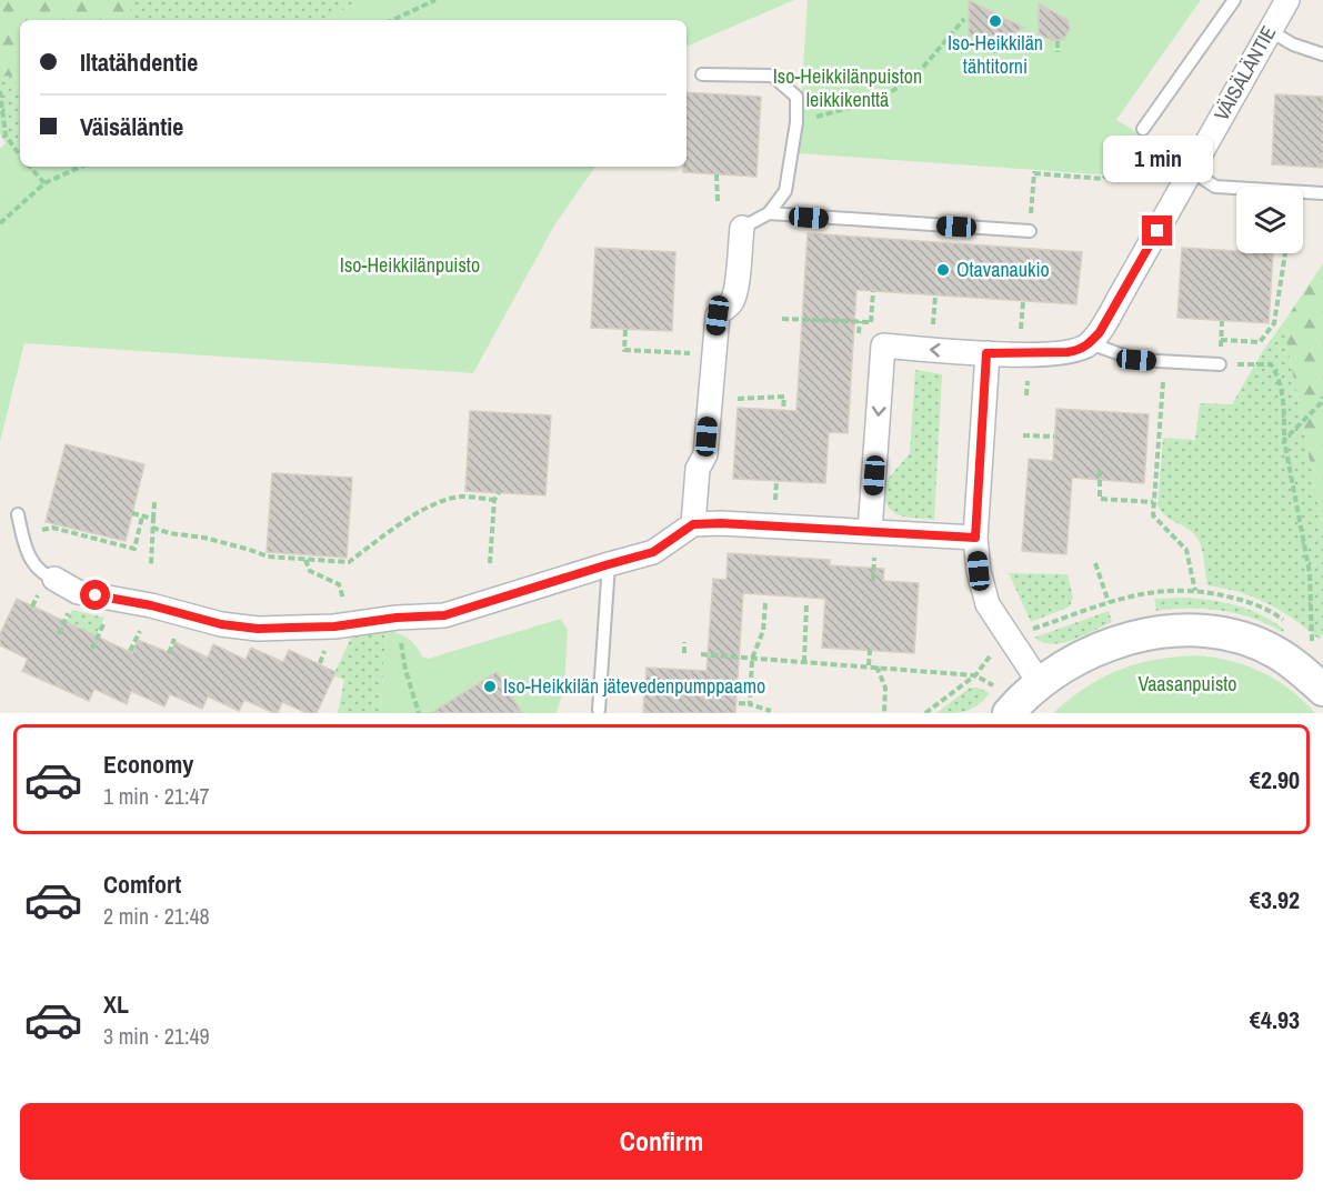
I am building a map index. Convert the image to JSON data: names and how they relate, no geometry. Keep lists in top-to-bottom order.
{
  "streets": {
    "street": ["VÄISÄLÄNTIE"]
  },
  "parks": ["Iso-Heikkilänpuiston leikkikenttä", "Iso-Heikkilänpuisto", "Vaasanpuisto"],
  "places": ["Iso-Heikkilän tähtitorni", "Otavanaukio", "Iso-Heikkilän jätevedenpumppaamo"],
  "page": {
    "banner": ["Iltatähdentie", "Väisäläntie"],
    "bubble": "1 min",
    "list": [
      {
        "name": "Economy",
        "note": "1 min · 21:47",
        "value": "€2.90"
      },
      {
        "name": "Comfort",
        "note": "2 min · 21:48",
        "value": "€3.92"
      },
      {
        "name": "XL",
        "note": "3 min · 21:49",
        "value": "€4.93"
      }
    ],
    "buttons": "Confirm"
  }
}
